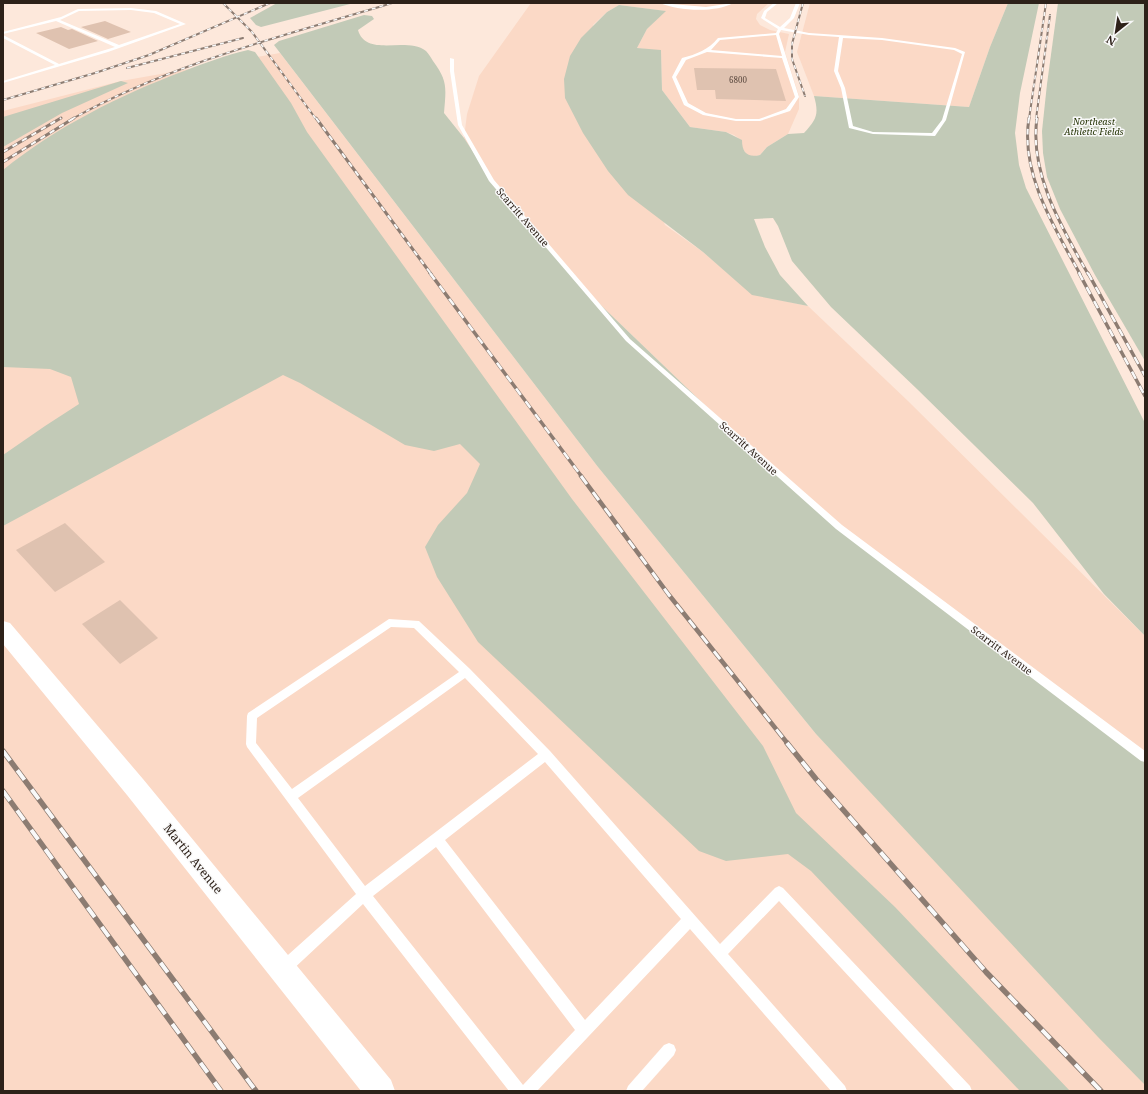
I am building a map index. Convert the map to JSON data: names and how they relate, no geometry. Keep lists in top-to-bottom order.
{
  "streets": {
    "street": ["Martin Avenue"],
    "lane": ["Scarritt Avenue"]
  },
  "parks": ["Northeast Athletic Fields"],
  "house_numbers": ["6800"],
  "north": "bottom left"
}
